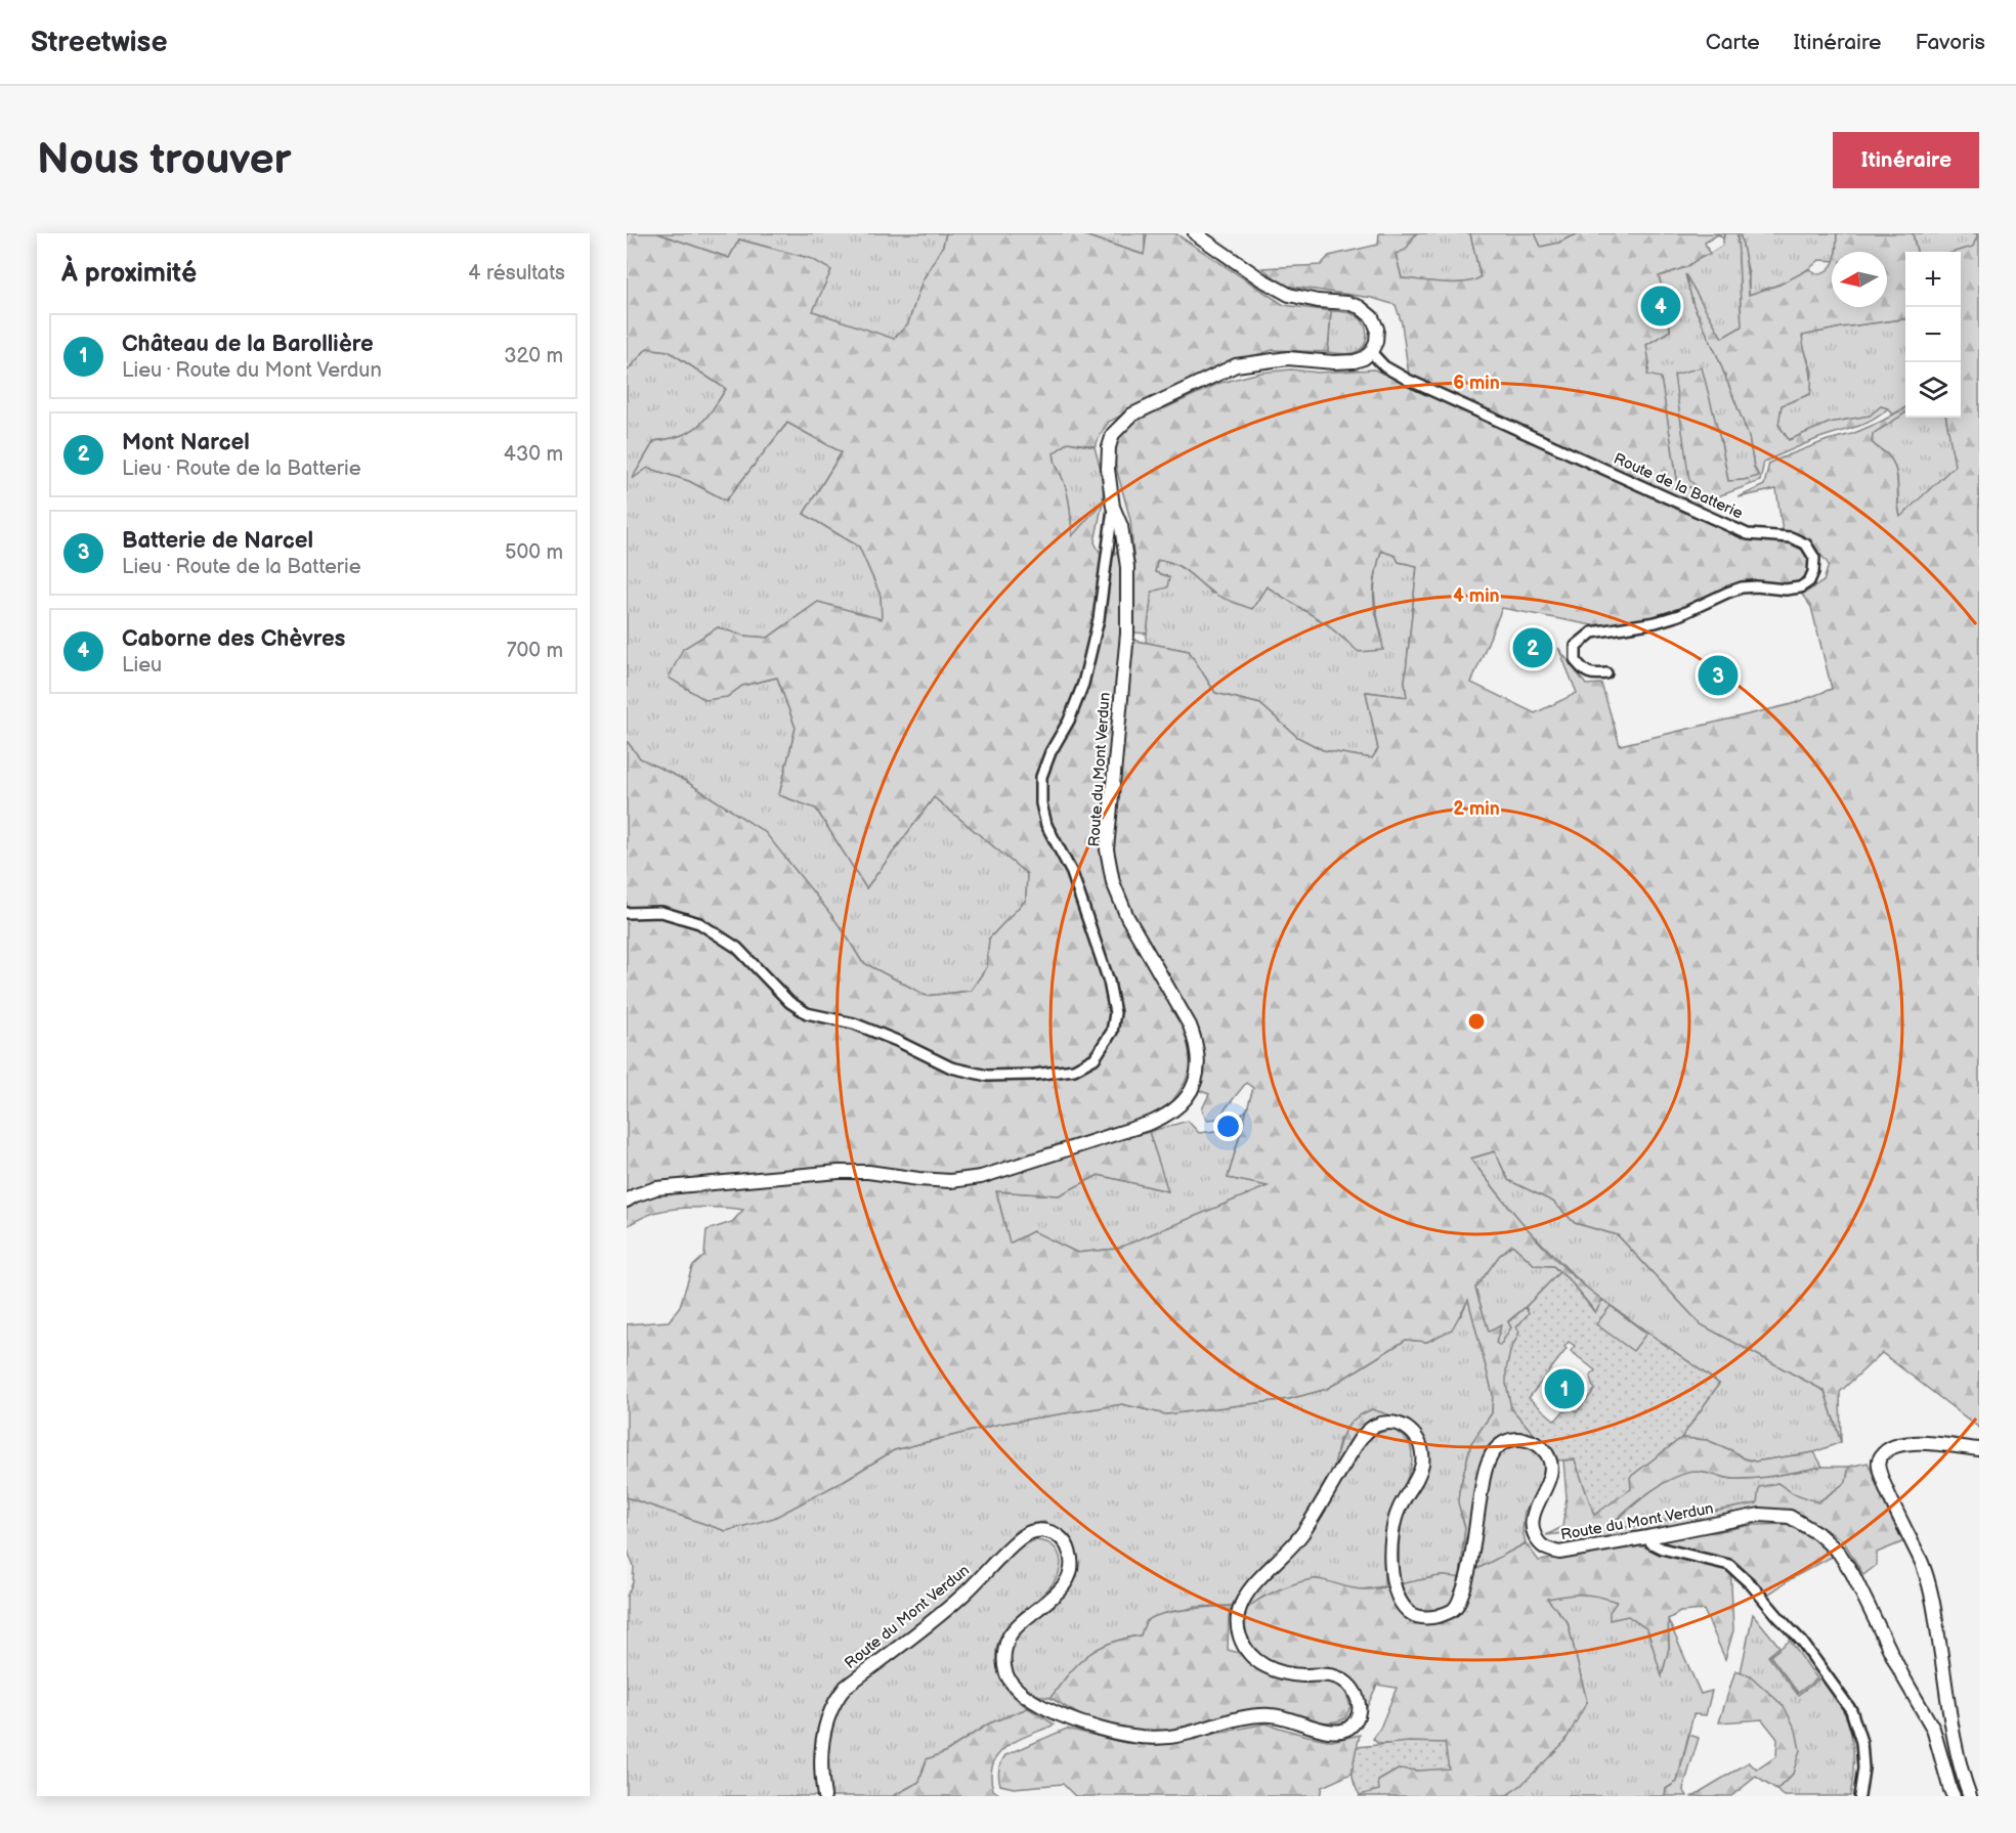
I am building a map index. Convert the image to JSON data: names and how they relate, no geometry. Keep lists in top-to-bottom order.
{
  "streets": {
    "street": ["Route de la Batterie", "Route du Mont Verdun"]
  },
  "crossings": [
    ["Route de la Batterie", "Route du Mont Verdun"]
  ],
  "north": "left",
  "page": {
    "header": "Streetwise",
    "nav": ["Carte", "Itinéraire", "Favoris"],
    "buttons": "Itinéraire",
    "title": "Nous trouver",
    "heading": ["À proximité", "4 résultats"],
    "map_buttons": ["+", "−"],
    "pins": [
      "4",
      "2",
      "3",
      "1"
    ],
    "list": [
      {
        "mark": "1",
        "name": "Château de la Barollière",
        "note": "Lieu · Route du Mont Verdun",
        "value": "320 m"
      },
      {
        "mark": "2",
        "name": "Mont Narcel",
        "note": "Lieu · Route de la Batterie",
        "value": "430 m"
      },
      {
        "mark": "3",
        "name": "Batterie de Narcel",
        "note": "Lieu · Route de la Batterie",
        "value": "500 m"
      },
      {
        "mark": "4",
        "name": "Caborne des Chèvres",
        "note": "Lieu",
        "value": "700 m"
      }
    ]
  },
  "rings": ["6 min", "4 min", "2 min"]
}
